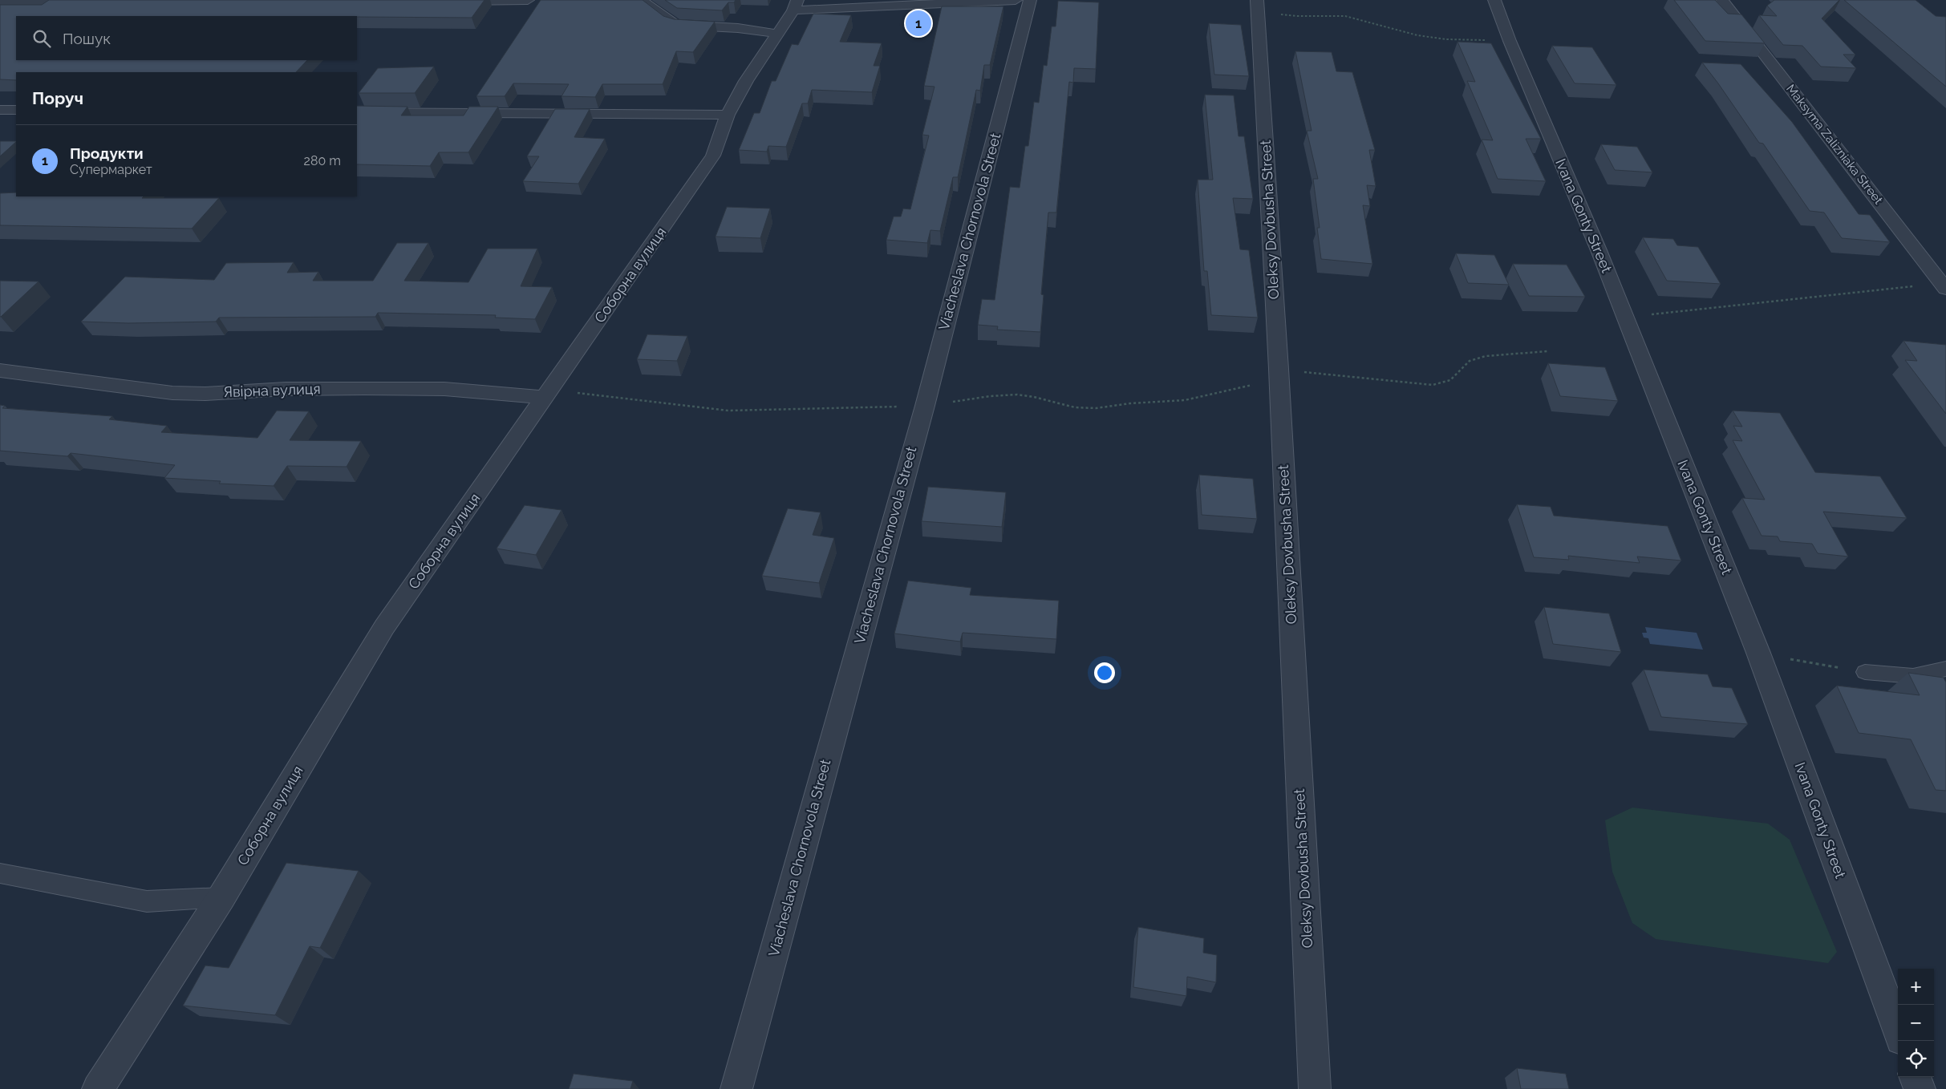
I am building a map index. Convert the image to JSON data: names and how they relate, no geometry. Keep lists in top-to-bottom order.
{
  "streets": {
    "street": [
      "Maksyma Zalizniaka Street",
      "Ivana Gonty Street",
      "Oleksy Dovbusha Street",
      "Viacheslava Chornovola Street",
      "Соборна вулиця",
      "Явірна вулиця"
    ]
  },
  "crossings": [
    ["Соборна вулиця", "Явірна вулиця"]
  ],
  "page": {
    "pins": "1",
    "search": "Пошук",
    "heading": "Поруч",
    "list": [
      {
        "mark": "1",
        "name": "Продукти",
        "note": "Супермаркет",
        "value": "280 m"
      }
    ],
    "map_buttons": ["+", "−"]
  }
}
